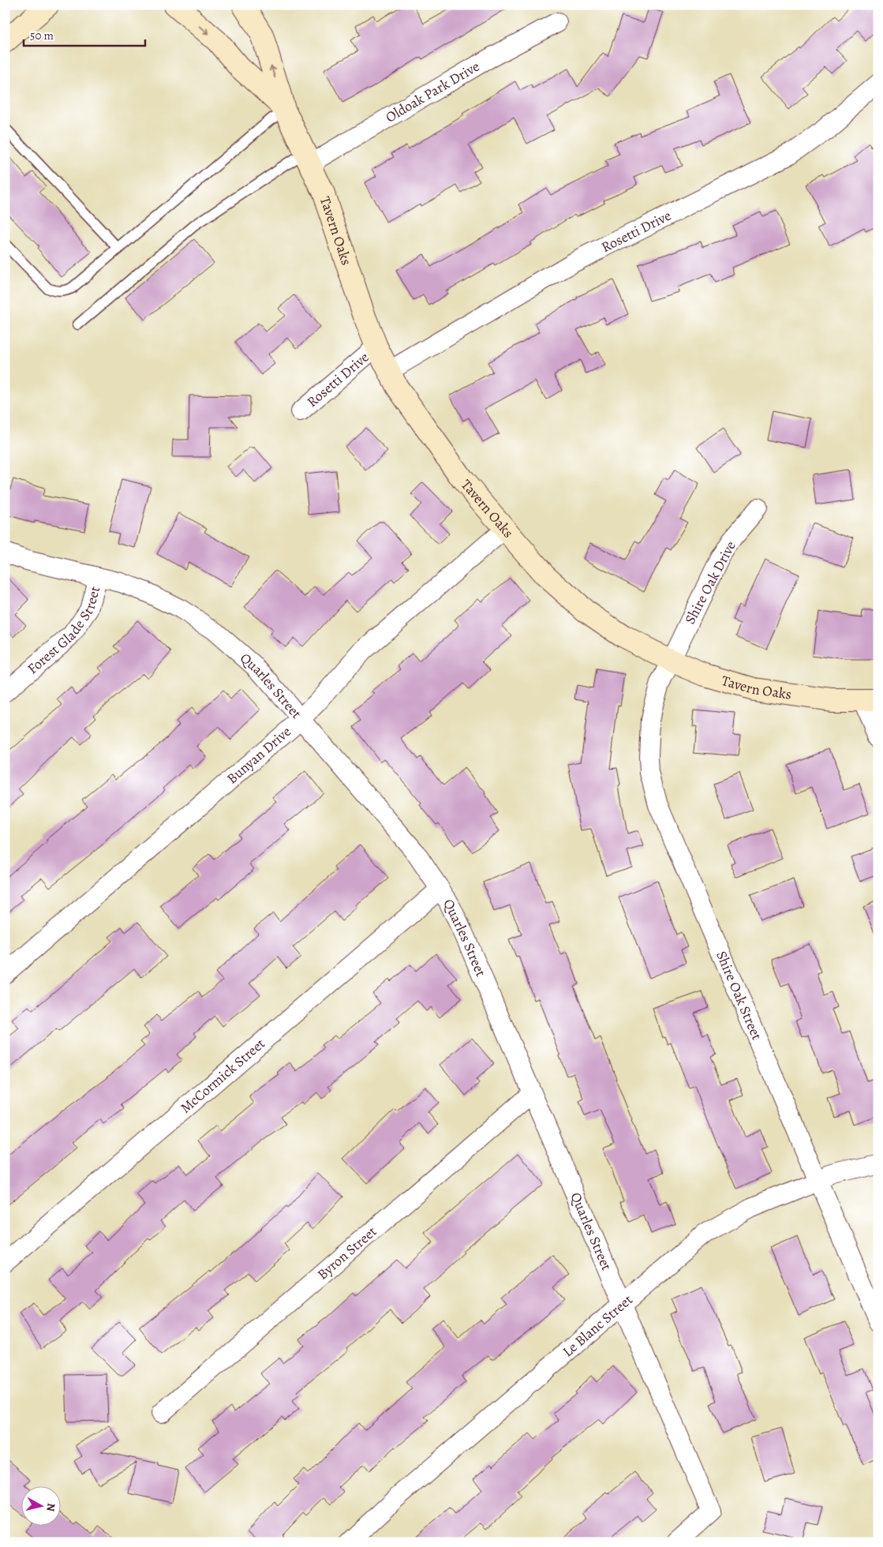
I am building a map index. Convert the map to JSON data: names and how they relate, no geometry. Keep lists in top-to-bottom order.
{
  "streets": {
    "street": [
      "Oldoak Park Drive",
      "Rosetti Drive",
      "Tavern Oaks",
      "Shire Oak Drive",
      "Forest Glade Street",
      "Quarles Street",
      "Bunyan Drive",
      "Shire Oak Street",
      "McCormick Street",
      "Byron Street",
      "Le Blanc Street"
    ]
  },
  "crossings": [
    ["Oldoak Park Drive", "Tavern Oaks"],
    ["Rosetti Drive", "Tavern Oaks"],
    ["Tavern Oaks", "Shire Oak Drive"],
    ["Tavern Oaks", "Bunyan Drive"],
    ["Tavern Oaks", "Shire Oak Street"],
    ["Shire Oak Drive", "Shire Oak Street"],
    ["Forest Glade Street", "Quarles Street"],
    ["Quarles Street", "Bunyan Drive"],
    ["Quarles Street", "McCormick Street"],
    ["Quarles Street", "Byron Street"],
    ["Quarles Street", "Le Blanc Street"],
    ["Shire Oak Street", "Le Blanc Street"]
  ],
  "scale_bar": "50 m",
  "north": "right"
}
